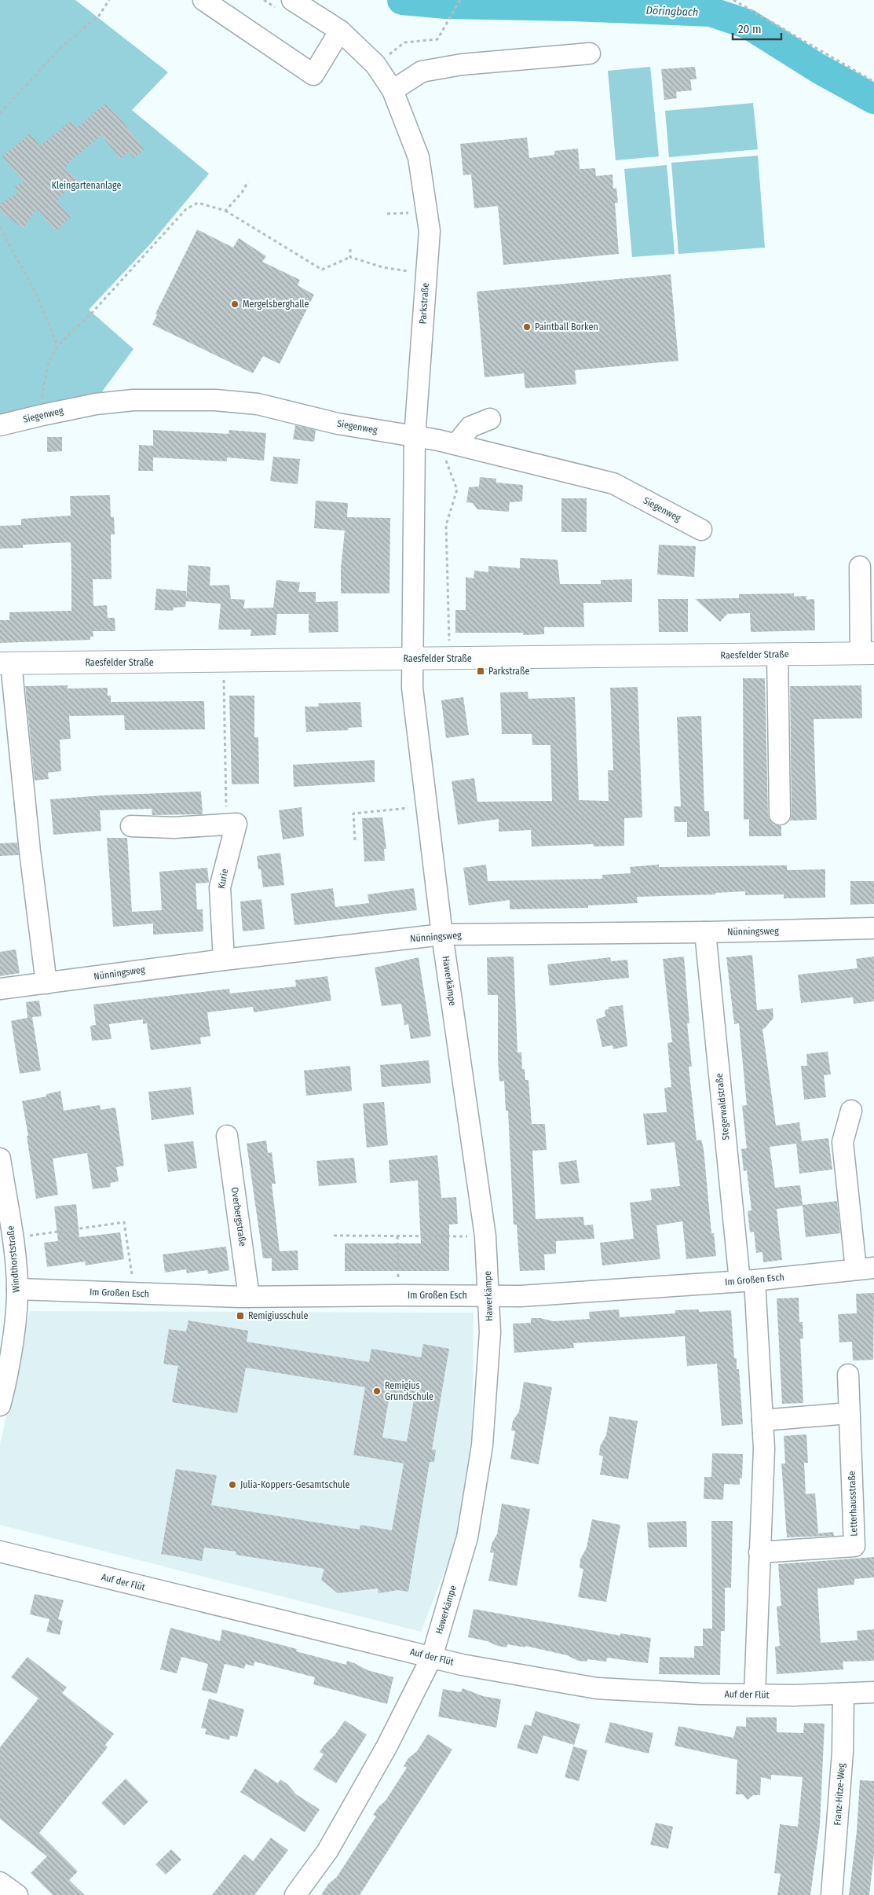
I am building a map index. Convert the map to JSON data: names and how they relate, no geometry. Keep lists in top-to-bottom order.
{
  "streets": {
    "main road": ["Raesfelder Straße"],
    "street": [
      "Parkstraße",
      "Siegenweg",
      "Kurie",
      "Nünningsweg",
      "Hawerkämpe",
      "Stegerwaldstraße",
      "Overbergstraße",
      "Windthorststraße",
      "Im Großen Esch",
      "Letterhausstraße",
      "Auf der Flüt",
      "Franz-Hitze-Weg"
    ]
  },
  "crossings": [
    ["Parkstraße", "Siegenweg"],
    ["Parkstraße", "Raesfelder Straße"],
    ["Parkstraße", "Hawerkämpe"],
    ["Raesfelder Straße", "Hawerkämpe"],
    ["Kurie", "Nünningsweg"],
    ["Nünningsweg", "Hawerkämpe"],
    ["Nünningsweg", "Stegerwaldstraße"],
    ["Hawerkämpe", "Im Großen Esch"],
    ["Hawerkämpe", "Auf der Flüt"],
    ["Stegerwaldstraße", "Im Großen Esch"],
    ["Overbergstraße", "Im Großen Esch"],
    ["Windthorststraße", "Im Großen Esch"],
    ["Auf der Flüt", "Franz-Hitze-Weg"]
  ],
  "water": ["Döringbach"],
  "parks": ["Kleingartenanlage"],
  "places": {
    "other": [
      "Mergelsberghalle",
      "Paintball Borken",
      "Remigius Grundschule",
      "Julia-Koppers-Gesamtschule"
    ],
    "transit": ["Parkstraße", "Remigiusschule"]
  },
  "scale_bar": "20 m"
}
